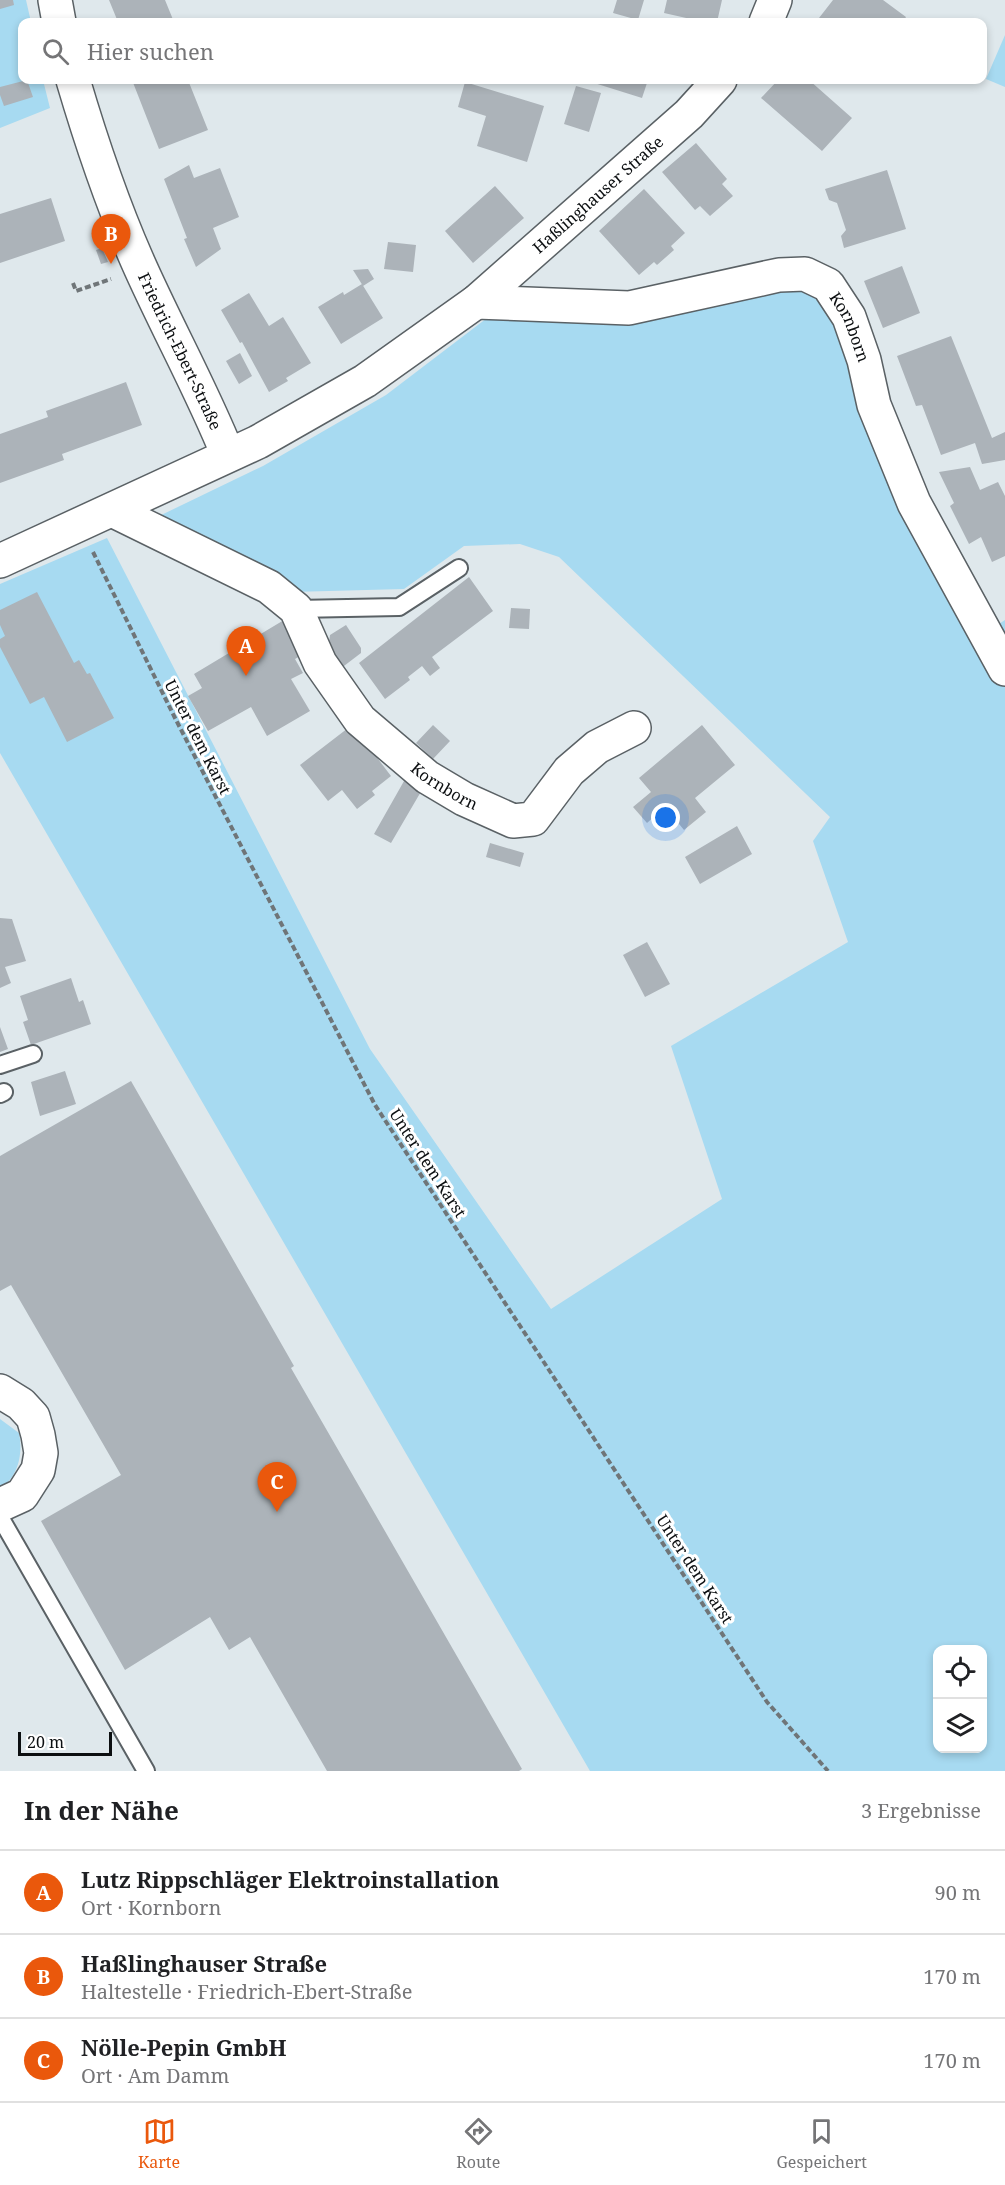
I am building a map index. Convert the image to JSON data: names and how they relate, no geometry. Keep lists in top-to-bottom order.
{
  "streets": {
    "street": ["Haßlinghauser Straße", "Kornborn", "Friedrich-Ebert-Straße"],
    "path": ["Unter dem Karst"]
  },
  "crossings": [
    ["Haßlinghauser Straße", "Kornborn"],
    ["Haßlinghauser Straße", "Friedrich-Ebert-Straße"],
    ["Haßlinghauser Straße", "Unter dem Karst"]
  ],
  "scale_bar": "20 m",
  "page": {
    "search": "Hier suchen",
    "pins": ["B", "A", "C"],
    "scale": "20 m",
    "heading": ["In der Nähe", "3 Ergebnisse"],
    "list": [
      {
        "mark": "A",
        "name": "Lutz Rippschläger Elektroinstallation",
        "note": "Ort · Kornborn",
        "value": "90 m"
      },
      {
        "mark": "B",
        "name": "Haßlinghauser Straße",
        "note": "Haltestelle · Friedrich-Ebert-Straße",
        "value": "170 m"
      },
      {
        "mark": "C",
        "name": "Nölle-Pepin GmbH",
        "note": "Ort · Am Damm",
        "value": "170 m"
      }
    ],
    "nav": ["Karte", "Route", "Gespeichert"]
  }
}
